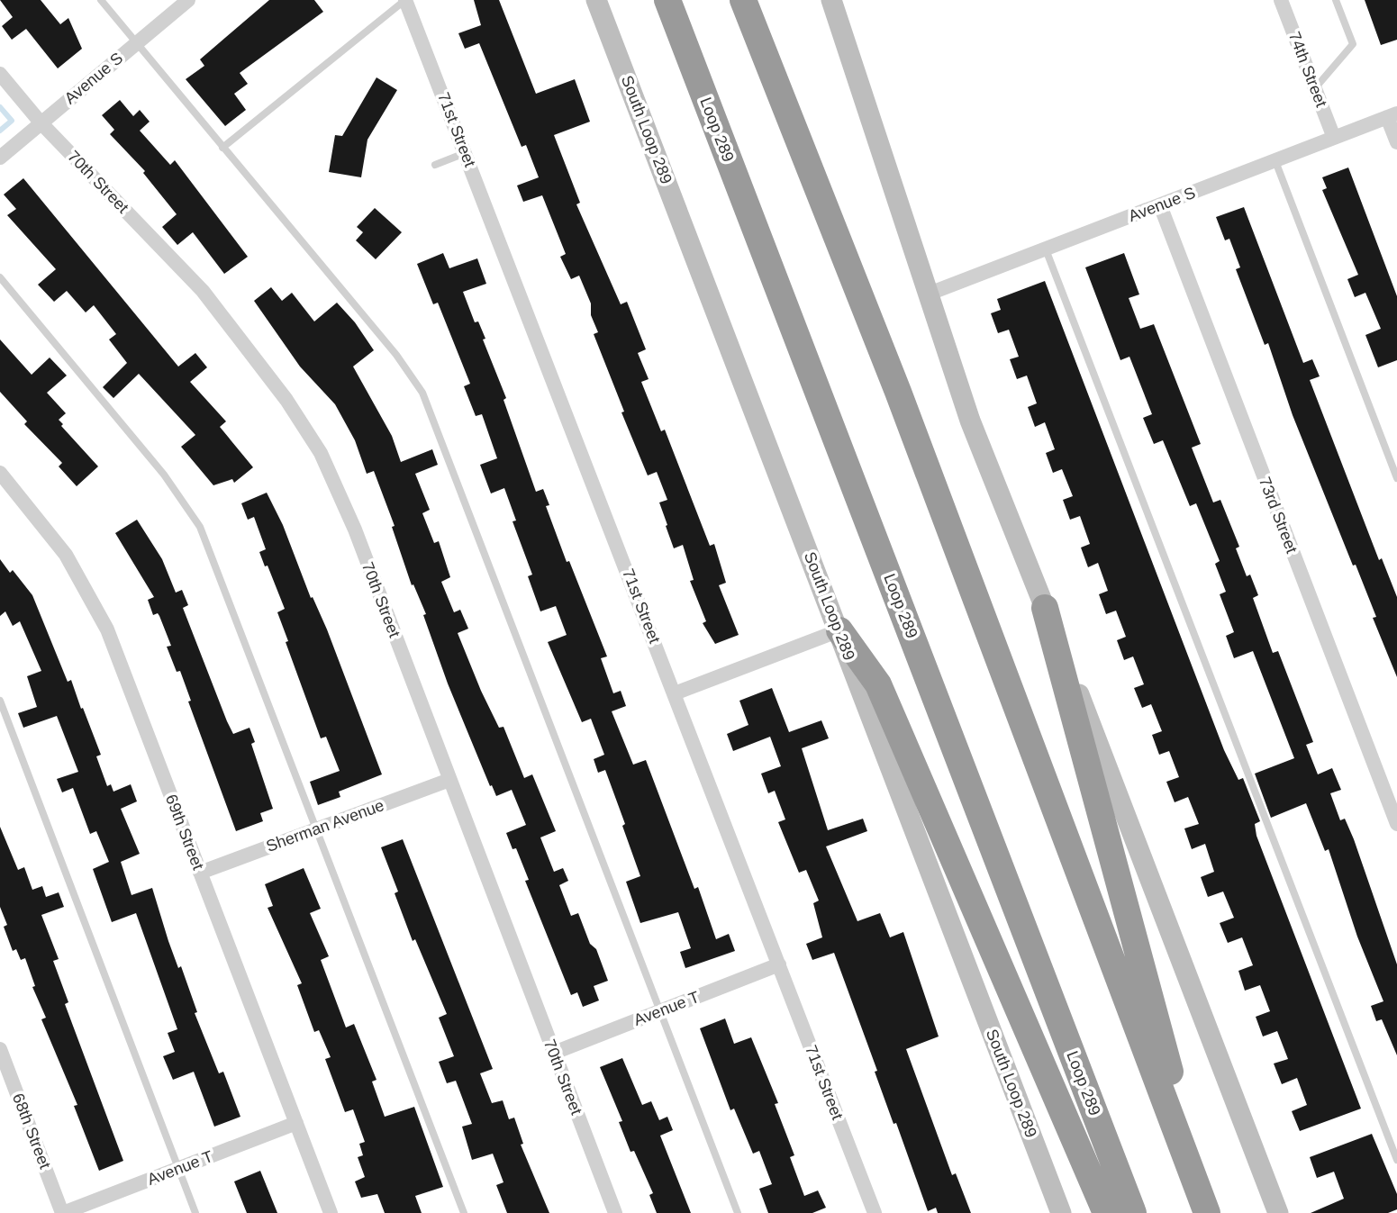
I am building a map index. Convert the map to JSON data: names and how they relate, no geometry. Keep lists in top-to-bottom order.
{
  "streets": {
    "highway": ["Loop 289"],
    "main road": ["South Loop 289"],
    "street": [
      "74th Street",
      "Avenue S",
      "71st Street",
      "70th Street",
      "73rd Street",
      "Sherman Avenue",
      "69th Street",
      "Avenue T",
      "68th Street"
    ]
  },
  "crossings": [
    ["74th Street", "Avenue S"],
    ["Avenue S", "70th Street"],
    ["Avenue S", "73rd Street"],
    ["71st Street", "Avenue T"],
    ["70th Street", "Sherman Avenue"],
    ["70th Street", "Avenue T"],
    ["Sherman Avenue", "69th Street"],
    ["69th Street", "Avenue T"],
    ["Avenue T", "68th Street"]
  ]
}
